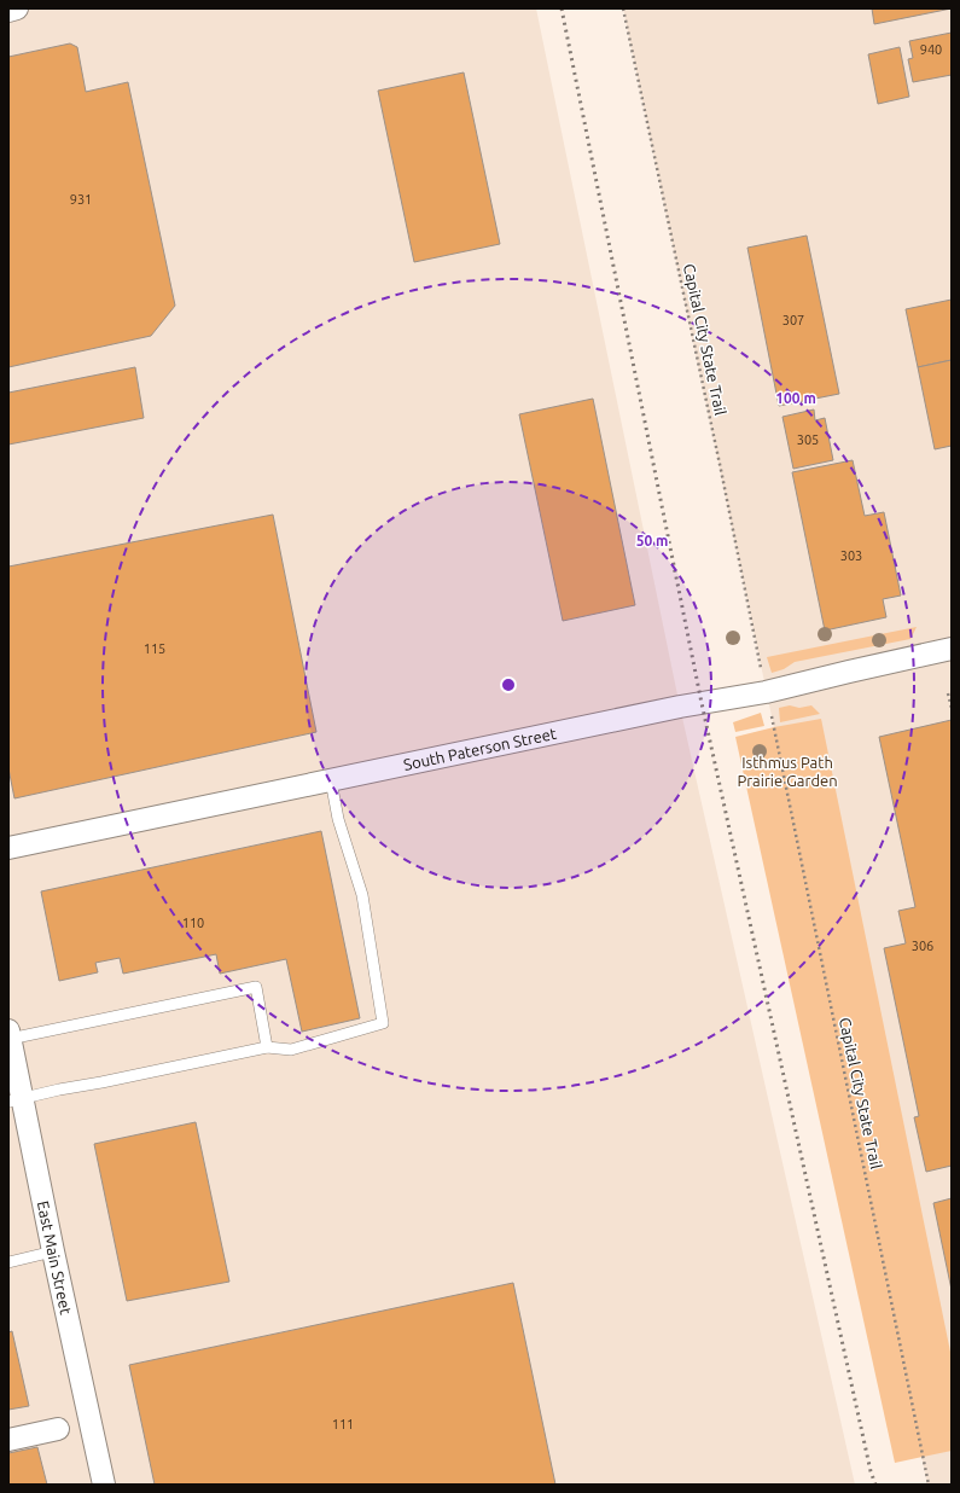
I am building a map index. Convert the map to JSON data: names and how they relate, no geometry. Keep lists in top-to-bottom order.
{
  "streets": {
    "street": ["South Paterson Street", "East Main Street"],
    "path": ["Capital City State Trail"]
  },
  "parks": ["Isthmus Path Prairie Garden"],
  "house_numbers": [
    "940",
    "931",
    "307",
    "305",
    "303",
    "115",
    "110",
    "306",
    "111"
  ],
  "rings": ["100 m", "50 m"]
}
